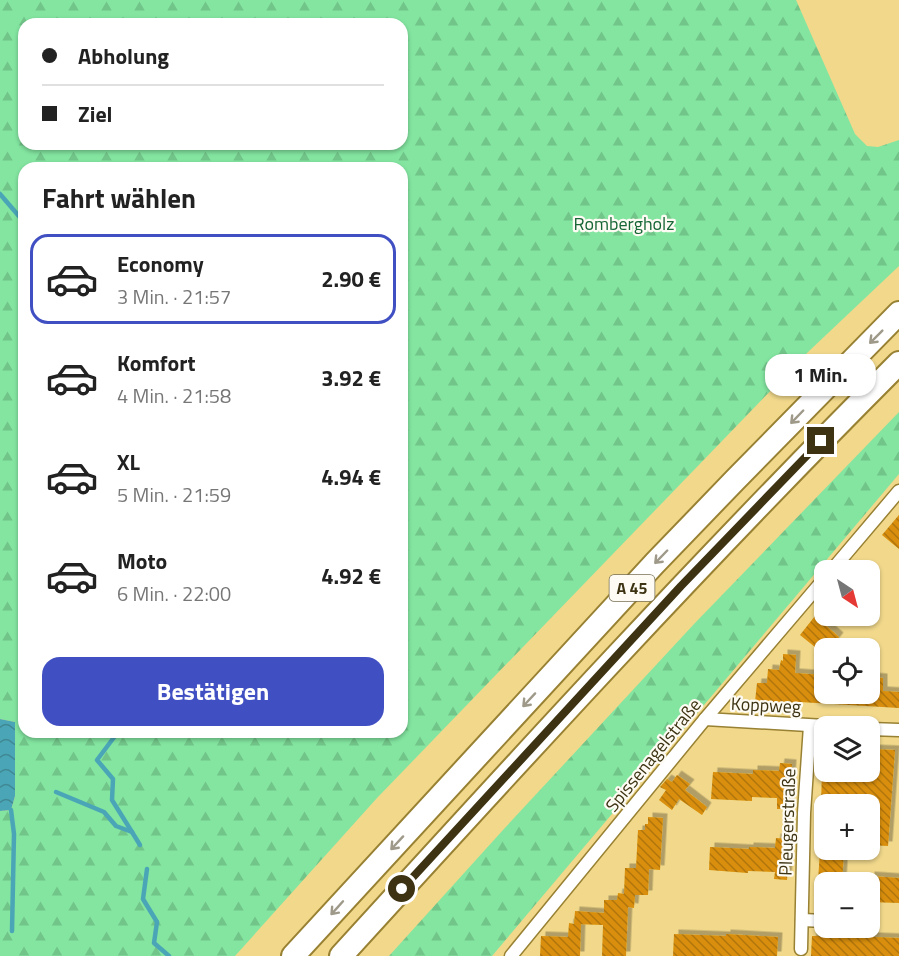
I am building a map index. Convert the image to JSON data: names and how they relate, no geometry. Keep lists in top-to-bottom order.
{
  "streets": {
    "highway": ["A 45"],
    "street": ["Koppweg", "Spissenagelstraße", "Pleugerstraße"]
  },
  "crossings": [
    ["Koppweg", "Spissenagelstraße"],
    ["Koppweg", "Pleugerstraße"]
  ],
  "parks": ["Rombergholz"],
  "north": "bottom right",
  "page": {
    "banner": ["Abholung", "Ziel"],
    "heading": "Fahrt wählen",
    "list": [
      {
        "name": "Economy",
        "note": "3 Min. · 21:57",
        "value": "2.90 €"
      },
      {
        "name": "Komfort",
        "note": "4 Min. · 21:58",
        "value": "3.92 €"
      },
      {
        "name": "XL",
        "note": "5 Min. · 21:59",
        "value": "4.94 €"
      },
      {
        "name": "Moto",
        "note": "6 Min. · 22:00",
        "value": "4.92 €"
      }
    ],
    "bubble": "1 Min.",
    "map_buttons": ["+", "−"],
    "buttons": "Bestätigen"
  }
}
